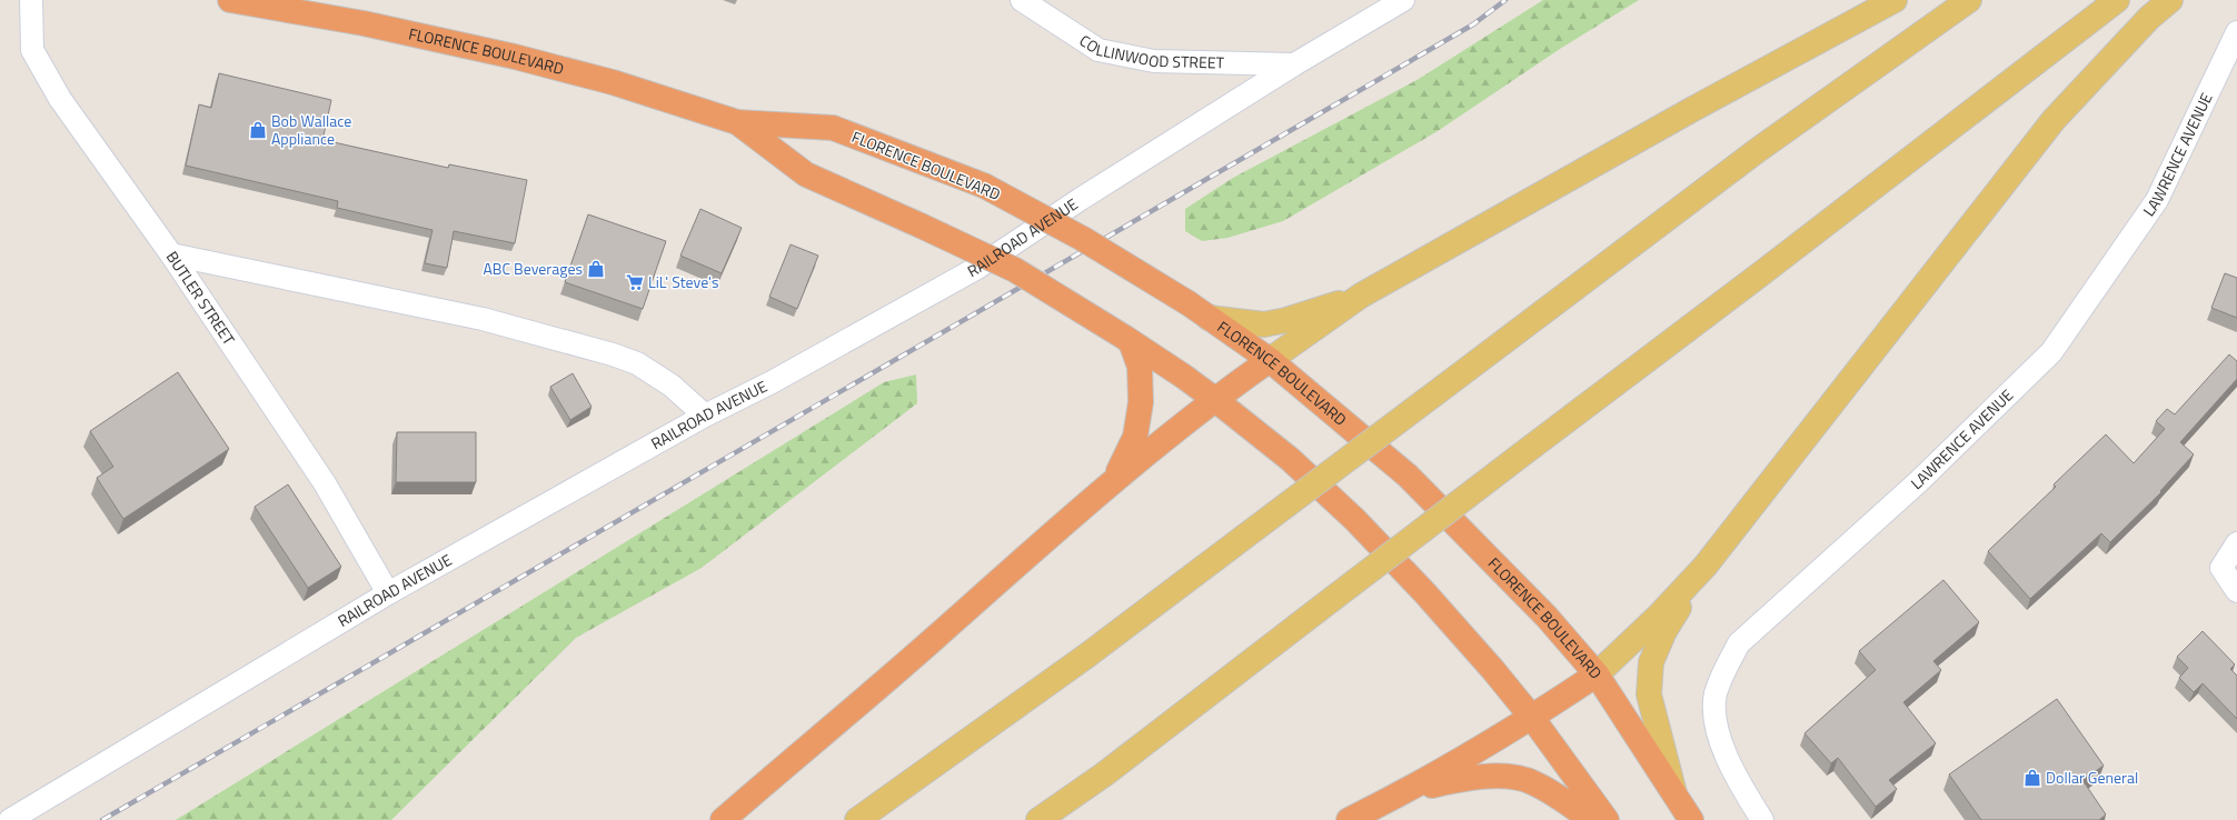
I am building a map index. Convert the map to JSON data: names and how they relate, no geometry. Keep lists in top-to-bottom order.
{
  "streets": {
    "highway": ["FLORENCE BOULEVARD"],
    "street": [
      "COLLINWOOD STREET",
      "LAWRENCE AVENUE",
      "RAILROAD AVENUE",
      "BUTLER STREET"
    ]
  },
  "crossings": [
    ["COLLINWOOD STREET", "RAILROAD AVENUE"],
    ["RAILROAD AVENUE", "BUTLER STREET"]
  ],
  "places": {
    "shop": ["Bob Wallace Appliance", "ABC Beverages", "Dollar General"],
    "supermarket": ["LiL' Steve's"]
  }
}
